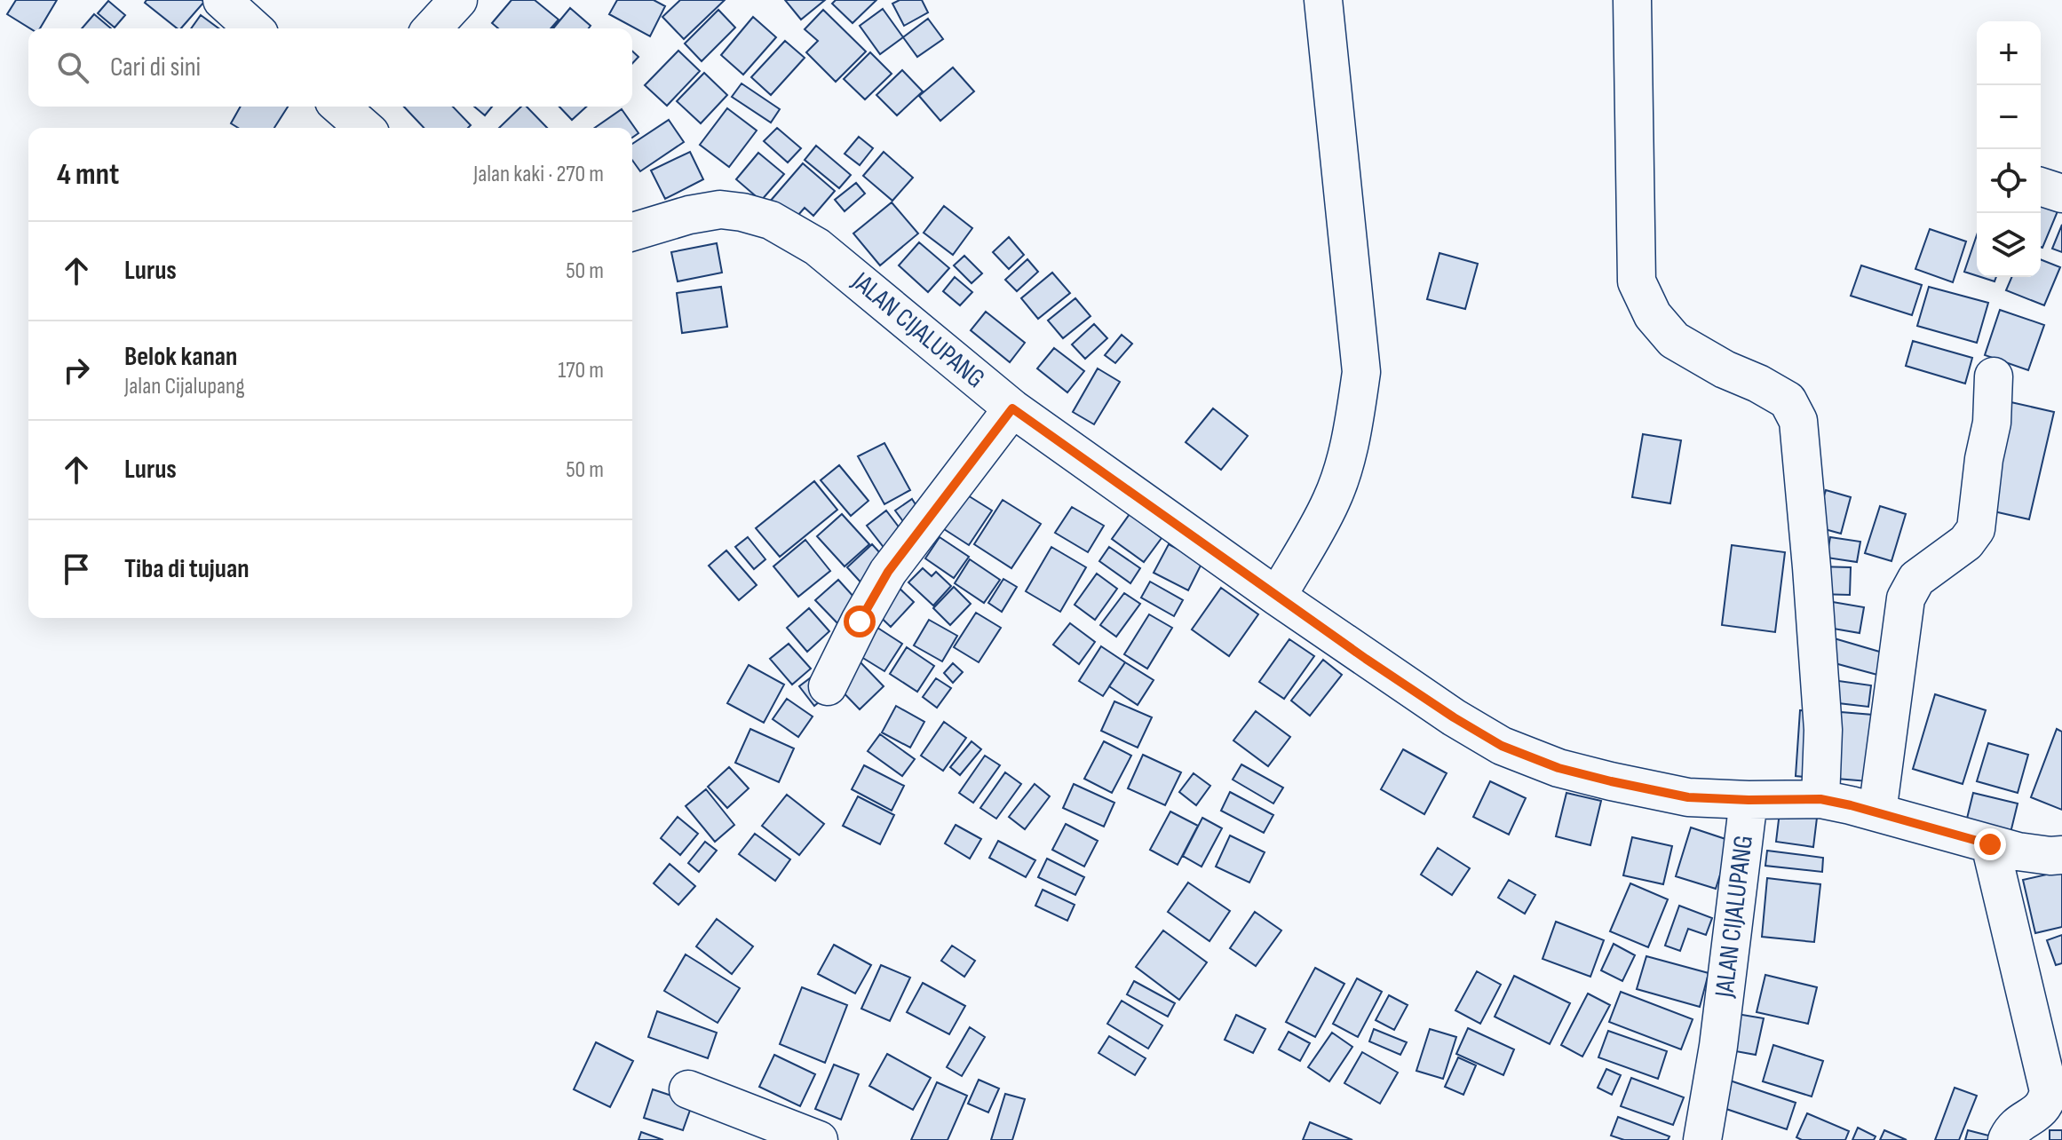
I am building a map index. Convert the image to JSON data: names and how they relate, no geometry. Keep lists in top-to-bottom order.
{
  "streets": {
    "street": ["JALAN CIJALUPANG"]
  },
  "page": {
    "map_buttons": ["+", "−"],
    "search": "Cari di sini",
    "heading": ["4 mnt", "Jalan kaki · 270 m"],
    "list": [
      ["Lurus", "50 m"],
      ["Belok kanan", "Jalan Cijalupang", "170 m"],
      ["Lurus", "50 m"],
      "Tiba di tujuan"
    ]
  }
}
